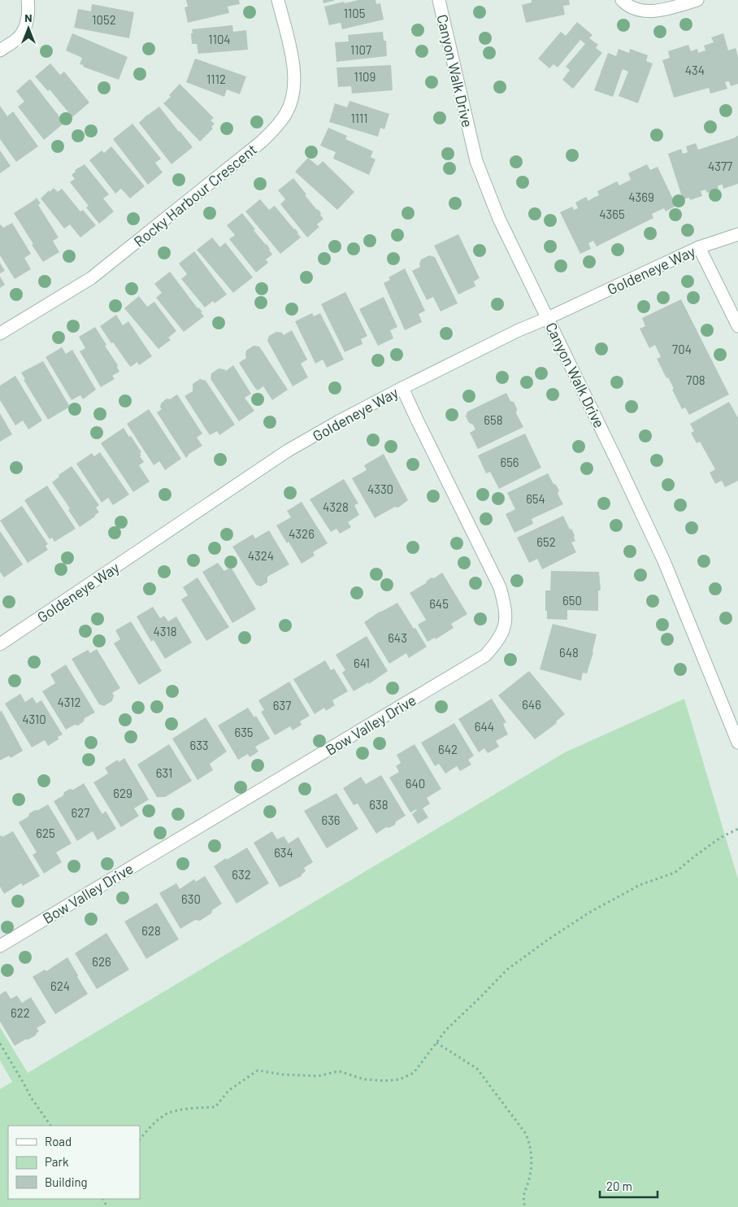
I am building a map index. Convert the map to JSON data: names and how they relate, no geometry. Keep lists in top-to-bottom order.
{
  "streets": {
    "street": [
      "Canyon Walk Drive",
      "Rocky Harbour Crescent",
      "Goldeneye Way",
      "Bow Valley Drive"
    ]
  },
  "crossings": [
    ["Canyon Walk Drive", "Goldeneye Way"],
    ["Goldeneye Way", "Bow Valley Drive"]
  ],
  "house_numbers": [
    "1105",
    "1052",
    "1104",
    "1107",
    "434",
    "1109",
    "1112",
    "1111",
    "4377",
    "4369",
    "4365",
    "704",
    "708",
    "658",
    "656",
    "4330",
    "654",
    "4328",
    "4326",
    "652",
    "4324",
    "650",
    "645",
    "4318",
    "643",
    "648",
    "641",
    "4312",
    "646",
    "637",
    "4310",
    "644",
    "635",
    "633",
    "642",
    "631",
    "640",
    "629",
    "638",
    "627",
    "636",
    "625",
    "634",
    "632",
    "630",
    "628",
    "626",
    "624",
    "622"
  ],
  "legend": ["Road", "Park", "Building"],
  "scale_bar": "20 m",
  "north": "top"
}
